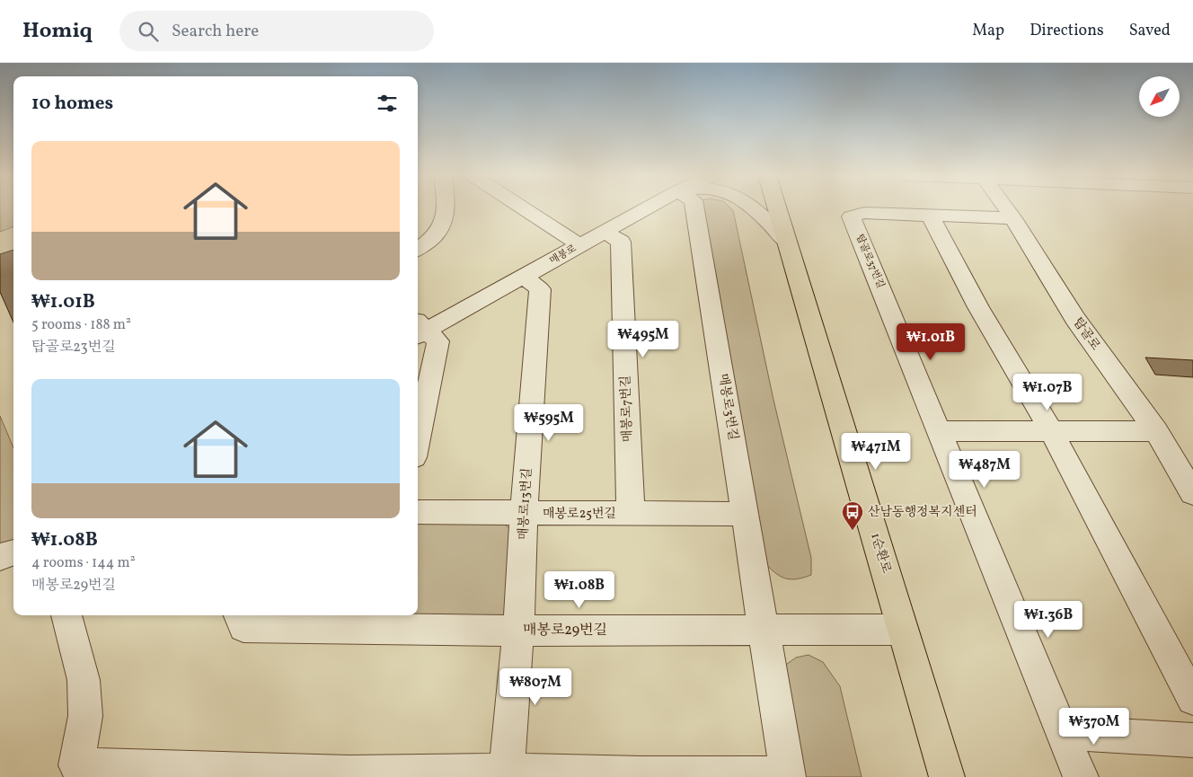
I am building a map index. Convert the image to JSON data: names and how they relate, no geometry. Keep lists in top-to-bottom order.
{
  "streets": {
    "main road": ["1순환로"],
    "street": [
      "매봉로",
      "탑골로37번길",
      "탑골로",
      "매봉로3번길",
      "매봉로7번길",
      "매봉로13번길",
      "매봉로25번길",
      "매봉로29번길"
    ]
  },
  "crossings": [
    ["매봉로", "매봉로7번길"],
    ["매봉로", "매봉로13번길"],
    ["탑골로37번길", "탑골로"],
    ["매봉로3번길", "매봉로25번길"],
    ["매봉로3번길", "매봉로29번길"],
    ["매봉로7번길", "매봉로25번길"],
    ["매봉로13번길", "매봉로25번길"],
    ["매봉로13번길", "매봉로29번길"],
    ["1순환로", "매봉로29번길"]
  ],
  "places": {
    "bus stop": ["산남동행정복지센터"]
  },
  "north": "bottom left",
  "page": {
    "header": "Homiq",
    "search": "Search here",
    "nav": ["Map", "Directions", "Saved"],
    "heading": "10 homes",
    "list": [
      {
        "name": "₩1.01B",
        "note": "5 rooms · 188 m² · 탑골로23번길"
      },
      {
        "name": "₩1.08B",
        "note": "4 rooms · 144 m² · 매봉로29번길"
      }
    ],
    "price": [
      "₩495M",
      "₩1.01B",
      "₩1.07B",
      "₩595M",
      "₩471M",
      "₩487M",
      "₩1.08B",
      "₩1.36B",
      "₩807M",
      "₩370M"
    ]
  }
}
